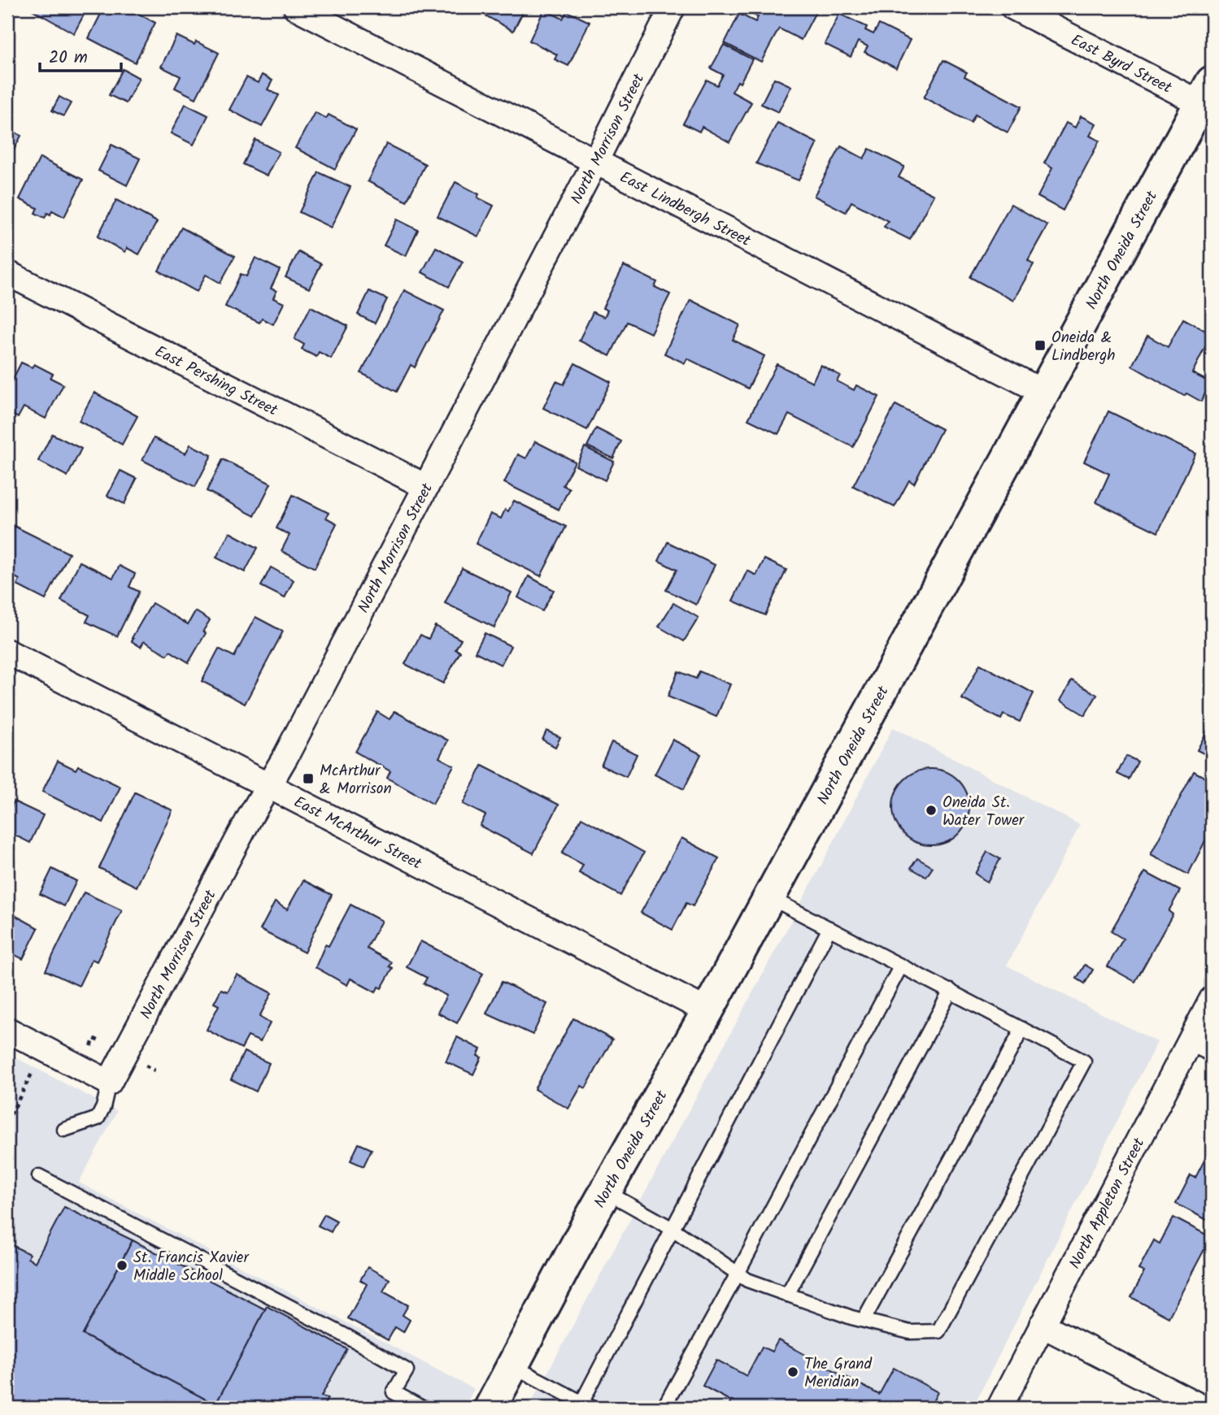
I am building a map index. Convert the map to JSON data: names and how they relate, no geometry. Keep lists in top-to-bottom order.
{
  "streets": {
    "main road": ["North Oneida Street"],
    "street": [
      "East Byrd Street",
      "North Morrison Street",
      "East Lindbergh Street",
      "East Pershing Street",
      "East McArthur Street",
      "North Appleton Street"
    ]
  },
  "crossings": [
    ["East Byrd Street", "North Oneida Street"],
    ["North Morrison Street", "East Lindbergh Street"],
    ["North Morrison Street", "East Pershing Street"],
    ["North Morrison Street", "East McArthur Street"],
    ["East Lindbergh Street", "North Oneida Street"],
    ["North Oneida Street", "East McArthur Street"]
  ],
  "places": {
    "transit": ["Oneida & Lindbergh", "McArthur & Morrison"],
    "other": ["Oneida St. Water Tower", "St. Francis Xavier Middle School", "The Grand Meridian"]
  },
  "scale_bar": "20 m"
}
